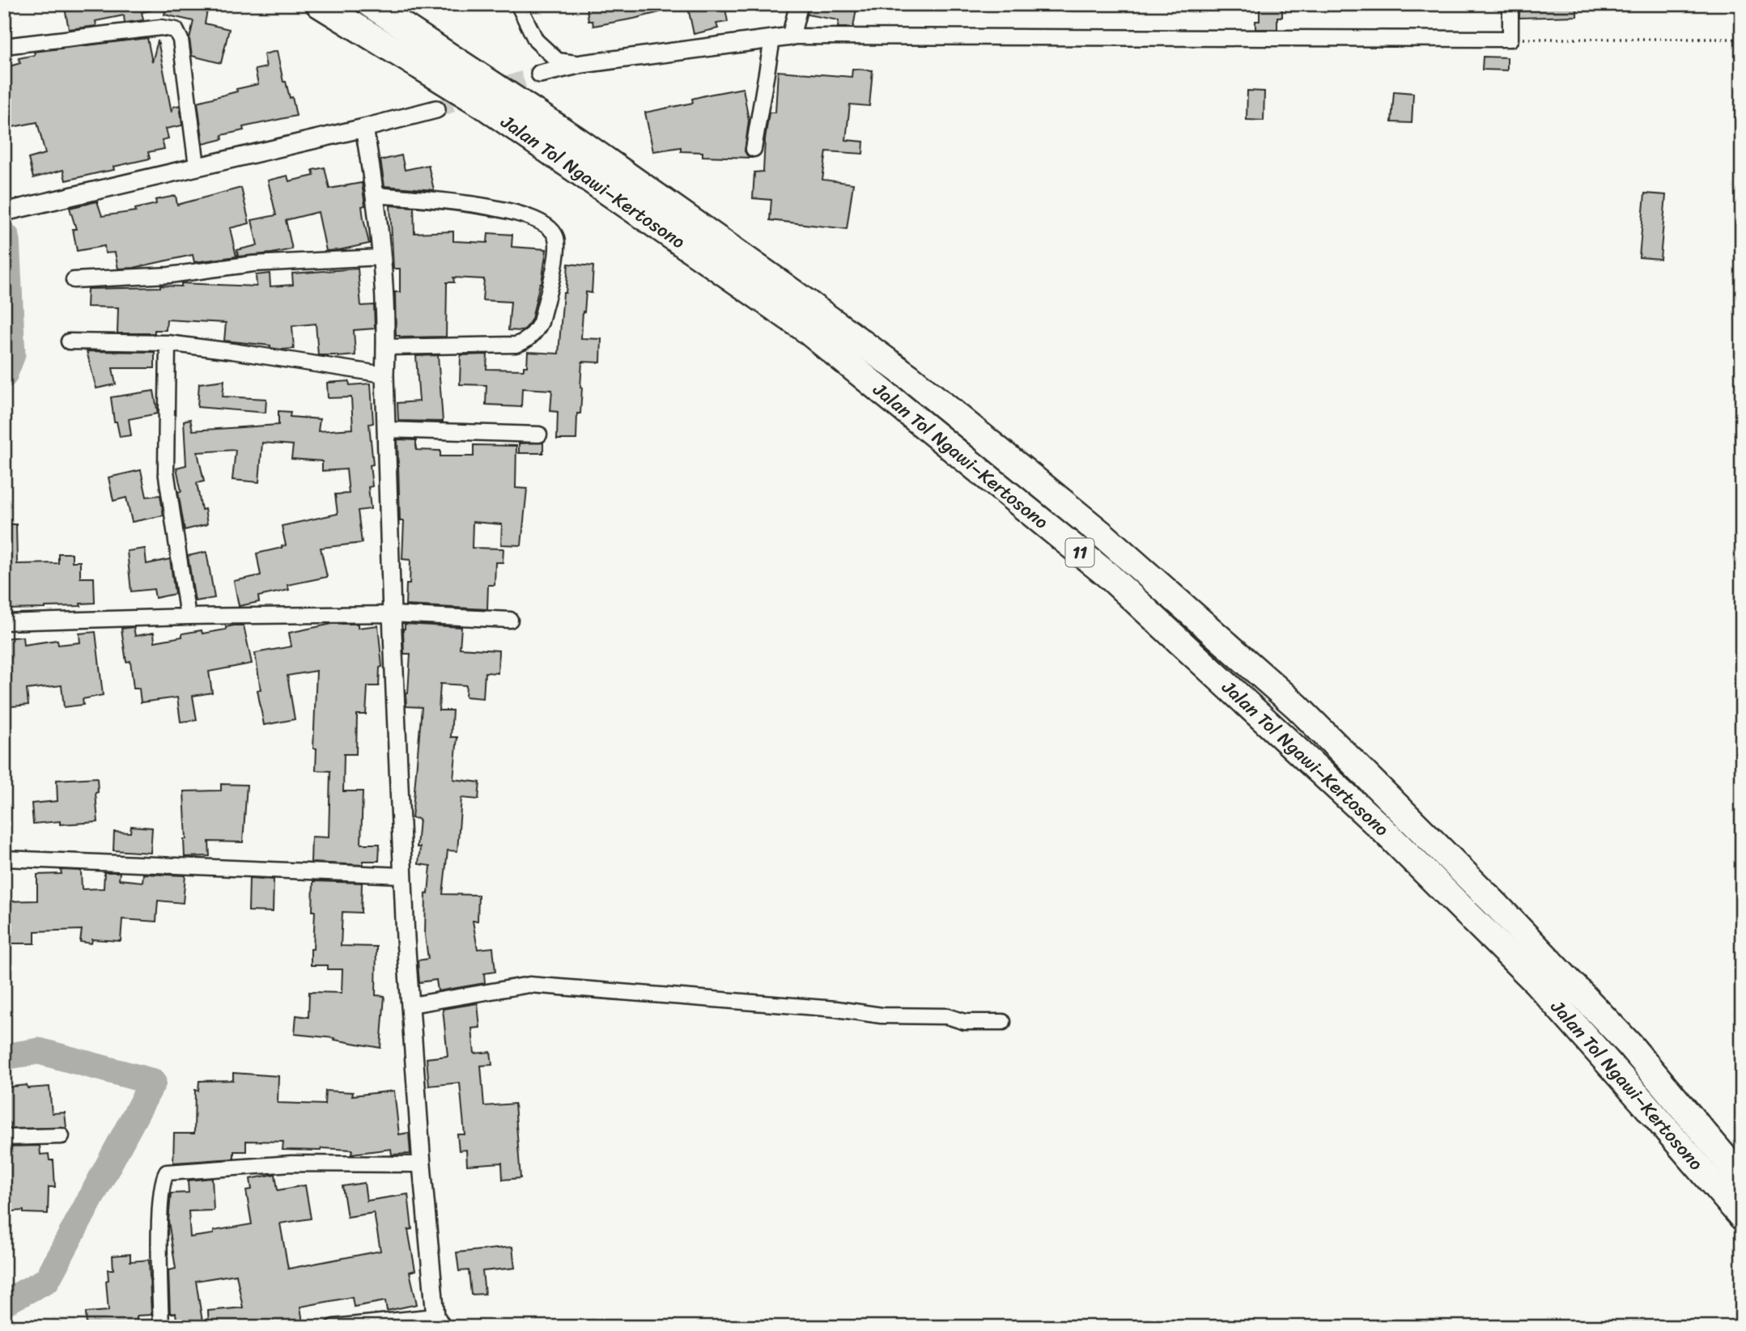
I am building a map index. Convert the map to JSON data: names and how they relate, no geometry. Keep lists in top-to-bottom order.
{
  "streets": {
    "highway": ["Jalan Tol Ngawi–Kertosono", "11"]
  }
}
